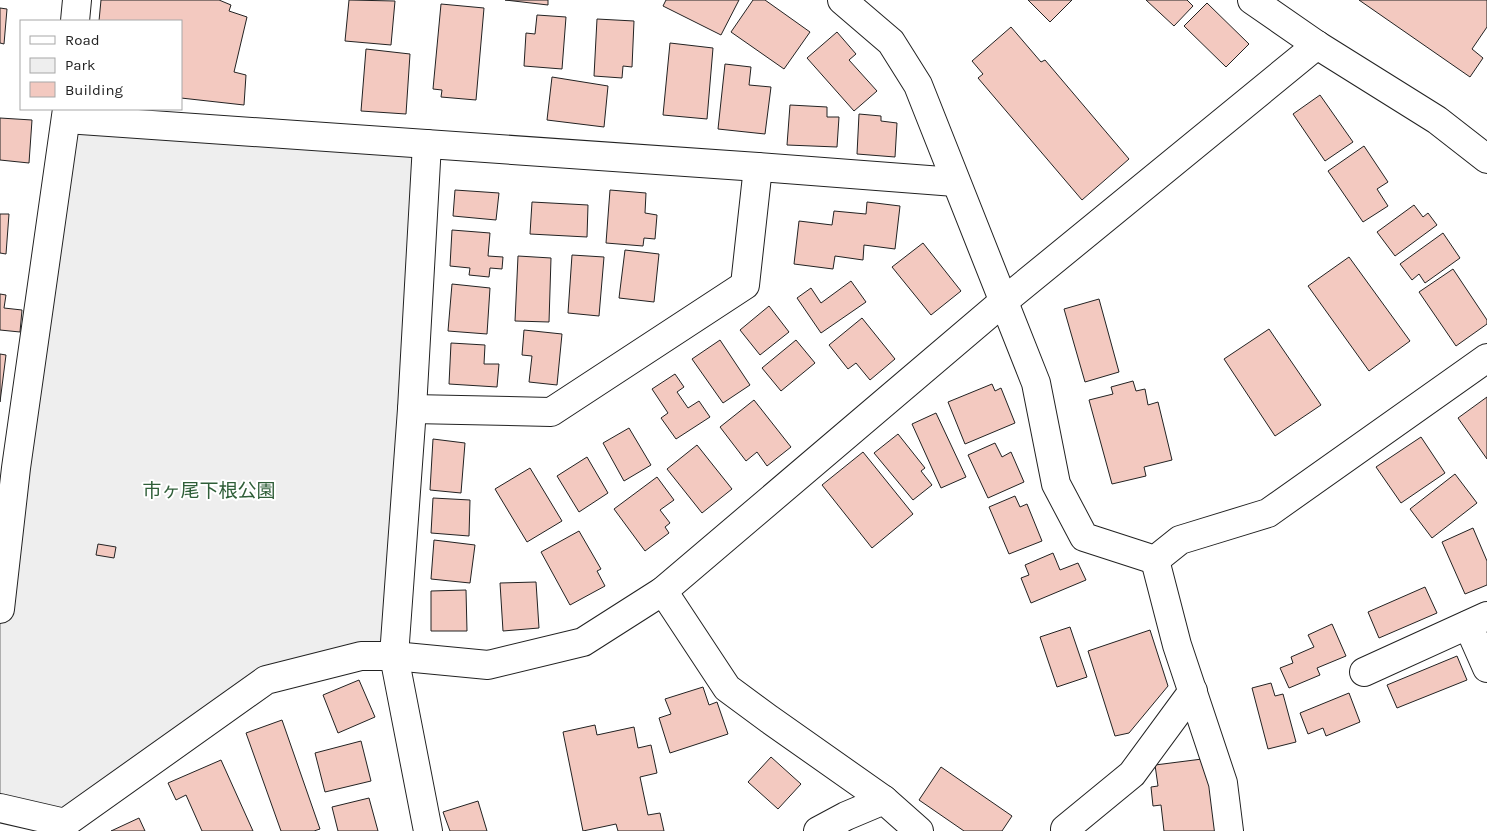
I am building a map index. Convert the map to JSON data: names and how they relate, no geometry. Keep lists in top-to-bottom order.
{
  "parks": ["市ヶ尾下根公園"],
  "legend": ["Road", "Park", "Building"]
}
